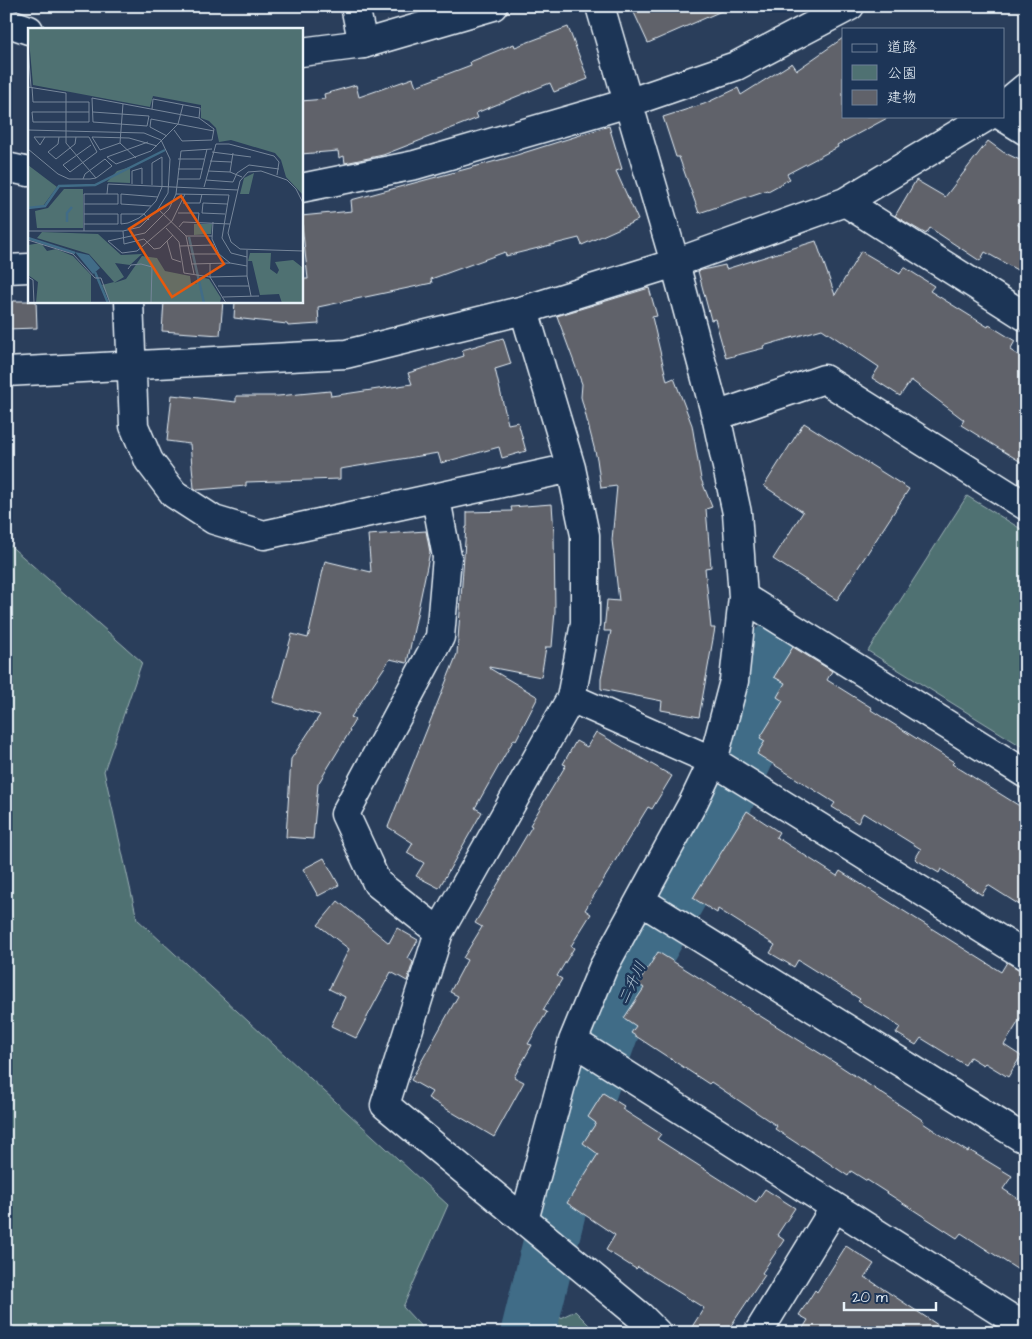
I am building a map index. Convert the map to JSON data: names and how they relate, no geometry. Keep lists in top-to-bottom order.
{
  "water": ["二升川"],
  "legend": ["道路", "公園", "建物"],
  "scale_bar": "20 m"
}
